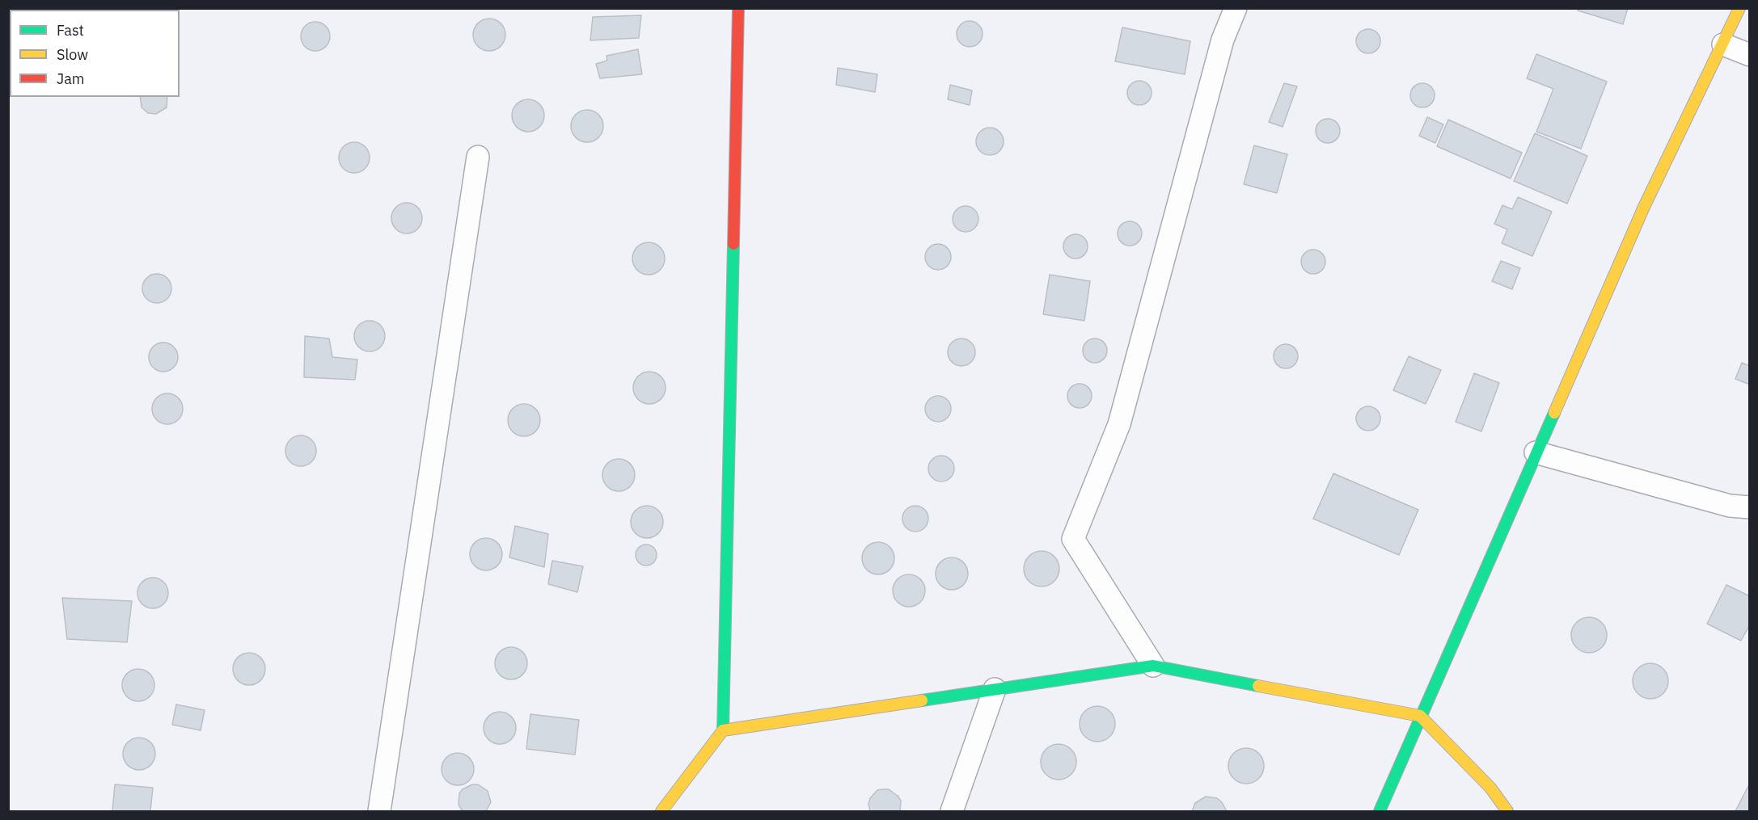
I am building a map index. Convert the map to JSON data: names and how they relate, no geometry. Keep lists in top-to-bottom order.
{
  "legend": ["Fast", "Slow", "Jam"]
}
